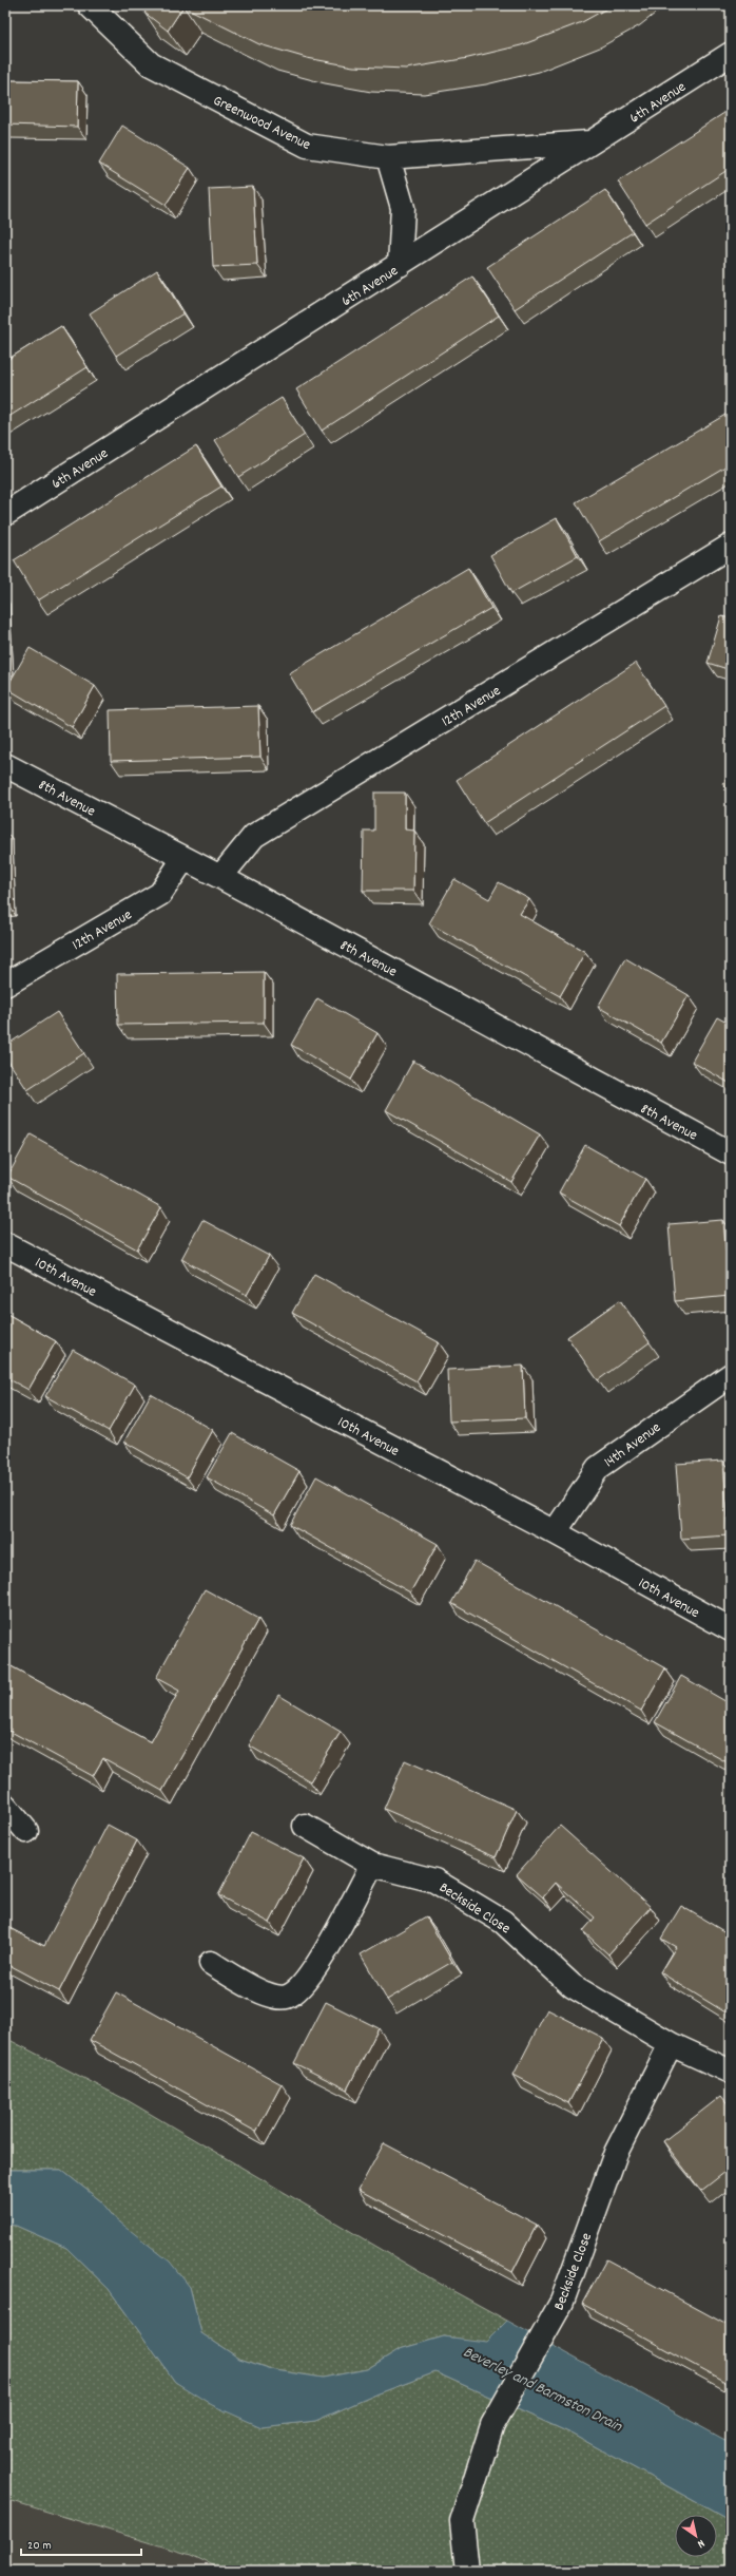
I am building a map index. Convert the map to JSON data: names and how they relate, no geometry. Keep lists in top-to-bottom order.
{
  "streets": {
    "street": [
      "6th Avenue",
      "Greenwood Avenue",
      "12th Avenue",
      "8th Avenue",
      "10th Avenue",
      "14th Avenue",
      "Beckside Close"
    ]
  },
  "crossings": [
    ["6th Avenue", "Greenwood Avenue"],
    ["12th Avenue", "8th Avenue"],
    ["10th Avenue", "14th Avenue"]
  ],
  "water": ["Beverley and Barmston Drain"],
  "scale_bar": "20 m",
  "north": "bottom right"
}
